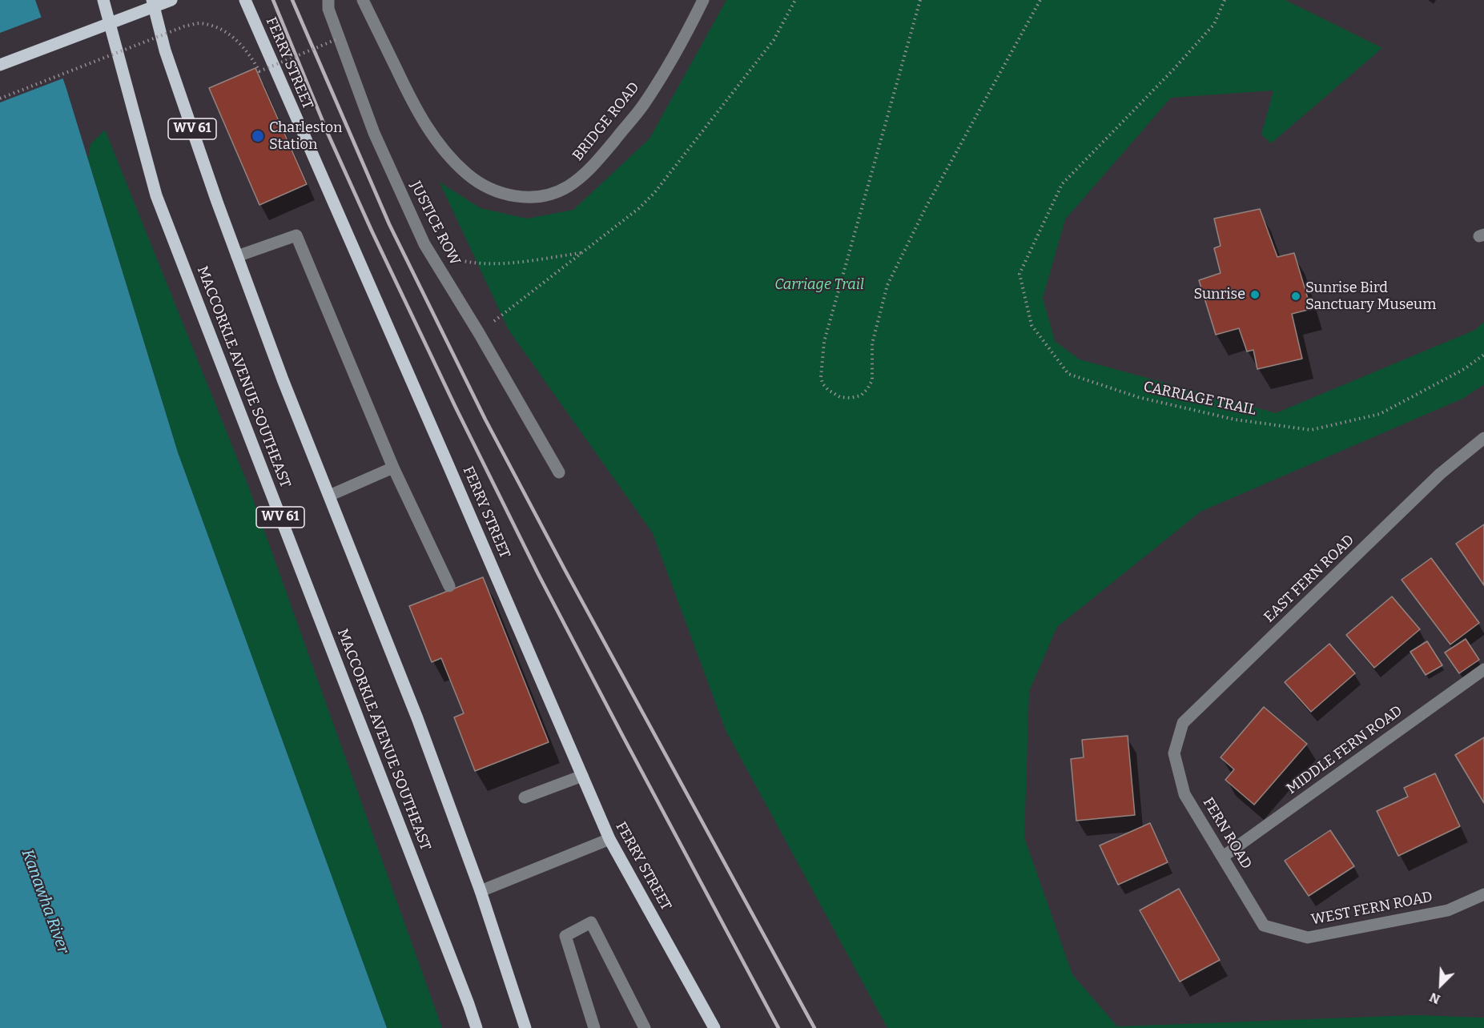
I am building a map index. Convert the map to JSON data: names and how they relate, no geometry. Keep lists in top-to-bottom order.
{
  "streets": {
    "main road": ["FERRY STREET", "WV 61", "MACCORKLE AVENUE SOUTHEAST"],
    "street": [
      "BRIDGE ROAD",
      "JUSTICE ROW",
      "EAST FERN ROAD",
      "MIDDLE FERN ROAD",
      "FERN ROAD",
      "WEST FERN ROAD"
    ],
    "path": ["CARRIAGE TRAIL"]
  },
  "crossings": [
    ["EAST FERN ROAD", "FERN ROAD"],
    ["MIDDLE FERN ROAD", "FERN ROAD"],
    ["FERN ROAD", "WEST FERN ROAD"]
  ],
  "water": ["Kanawha River"],
  "parks": ["Carriage Trail"],
  "places": ["Charleston Station", "Sunrise", "Sunrise Bird Sanctuary Museum"],
  "north": "bottom left"
}
